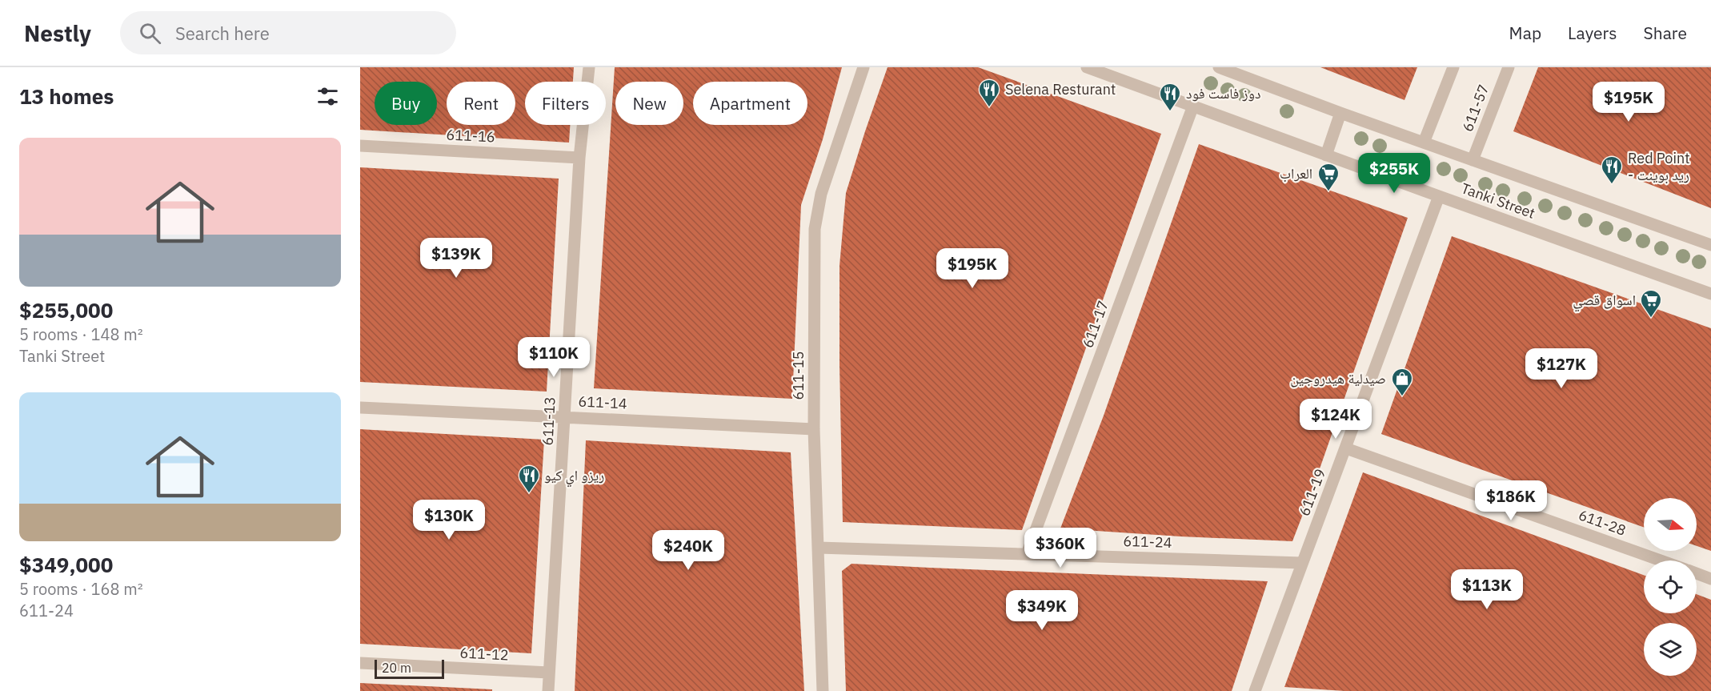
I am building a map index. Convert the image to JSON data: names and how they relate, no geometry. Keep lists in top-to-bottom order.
{
  "streets": {
    "street": [
      "611-57",
      "611-16",
      "Tanki Street",
      "611-17",
      "611-15",
      "611-14",
      "611-13",
      "611-19",
      "611-28",
      "611-24",
      "611-12"
    ]
  },
  "crossings": [
    ["611-57", "Tanki Street"],
    ["611-16", "611-13"],
    ["Tanki Street", "611-17"],
    ["Tanki Street", "611-19"],
    ["611-17", "611-24"],
    ["611-15", "611-14"],
    ["611-15", "611-24"],
    ["611-14", "611-13"],
    ["611-13", "611-12"],
    ["611-19", "611-28"],
    ["611-19", "611-24"]
  ],
  "places": {
    "restaurant": [
      "Selena Resturant",
      "دوز فاست فود",
      "Red Point - ريد بوينت",
      "ريزو اي كيو"
    ],
    "supermarket": ["العراب", "اسواق قصي"],
    "shop": ["صيدلية هيدروجين"]
  },
  "scale_bar": "20 m",
  "north": "right",
  "page": {
    "header": "Nestly",
    "search": "Search here",
    "nav": ["Map", "Layers", "Share"],
    "heading": "13 homes",
    "price": [
      "$195K",
      "$255K",
      "$139K",
      "$195K",
      "$110K",
      "$127K",
      "$124K",
      "$186K",
      "$130K",
      "$360K",
      "$240K",
      "$113K",
      "$349K"
    ],
    "chip": [
      "Buy",
      "Rent",
      "Filters",
      "New",
      "Apartment"
    ],
    "list": [
      {
        "name": "$255,000",
        "note": "5 rooms · 148 m² · Tanki Street"
      },
      {
        "name": "$349,000",
        "note": "5 rooms · 168 m² · 611-24"
      }
    ],
    "scale": "20 m"
  }
}
